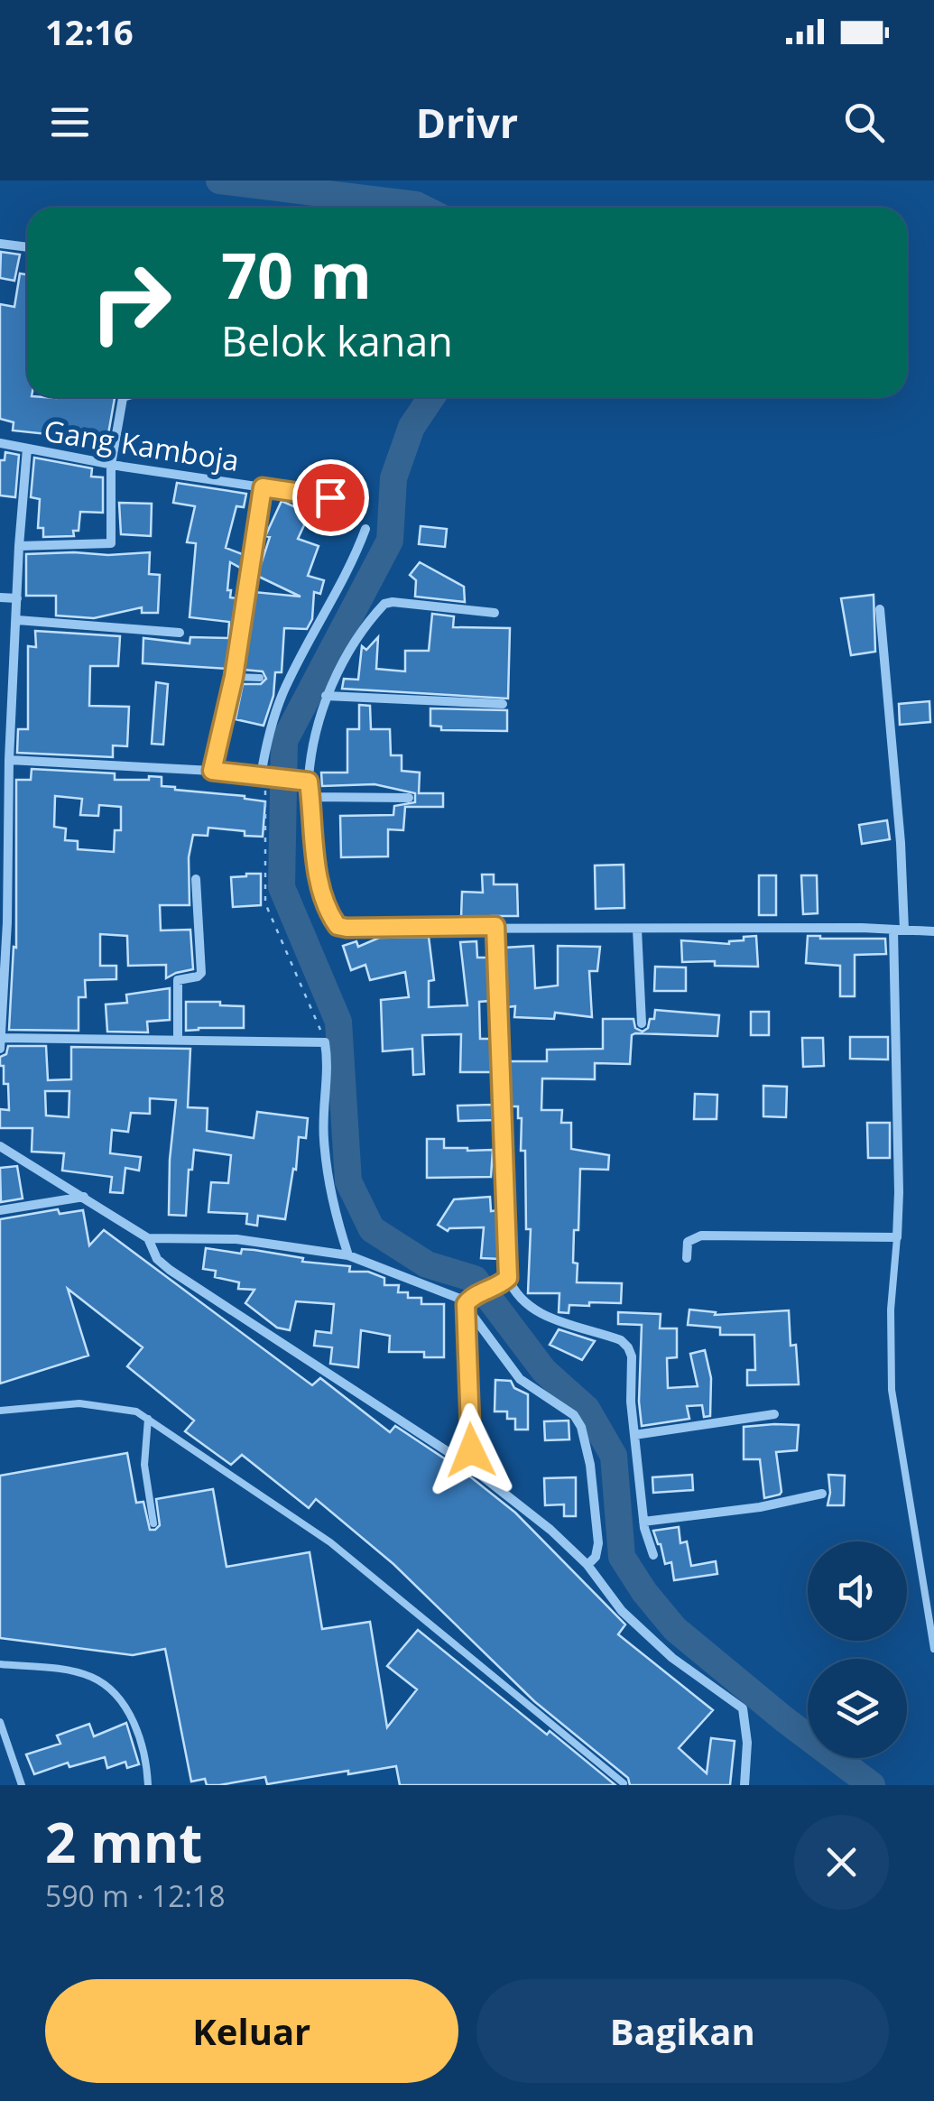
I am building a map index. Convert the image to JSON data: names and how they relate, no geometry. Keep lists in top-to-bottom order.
{
  "streets": {
    "street": ["Gang Kamboja"]
  },
  "page": {
    "status": "12:16",
    "header": "Drivr",
    "turn": ["70 m", "Belok kanan"],
    "heading": ["2 mnt", "590 m · 12:18"],
    "buttons": ["Keluar", "Bagikan"]
  }
}
